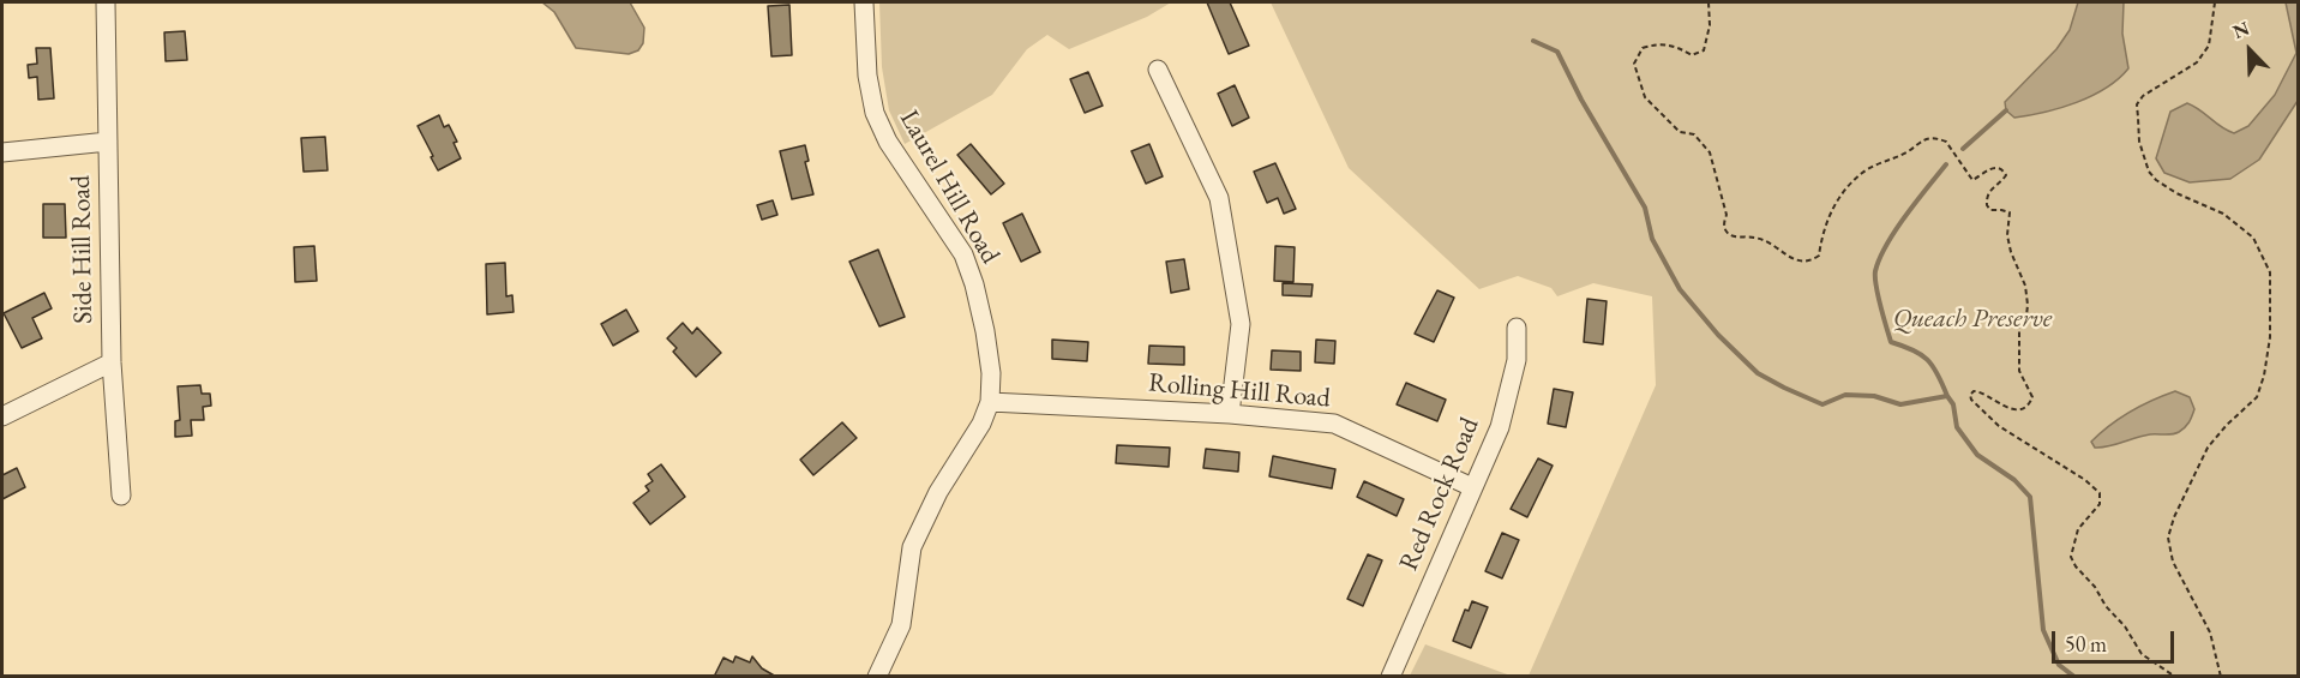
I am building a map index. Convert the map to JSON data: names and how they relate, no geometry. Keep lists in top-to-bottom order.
{
  "streets": {
    "street": [
      "Laurel Hill Road",
      "Side Hill Road",
      "Rolling Hill Road",
      "Red Rock Road"
    ]
  },
  "crossings": [
    ["Laurel Hill Road", "Rolling Hill Road"],
    ["Rolling Hill Road", "Red Rock Road"]
  ],
  "parks": ["Queach Preserve"],
  "scale_bar": "50 m",
  "north": "top left"
}
